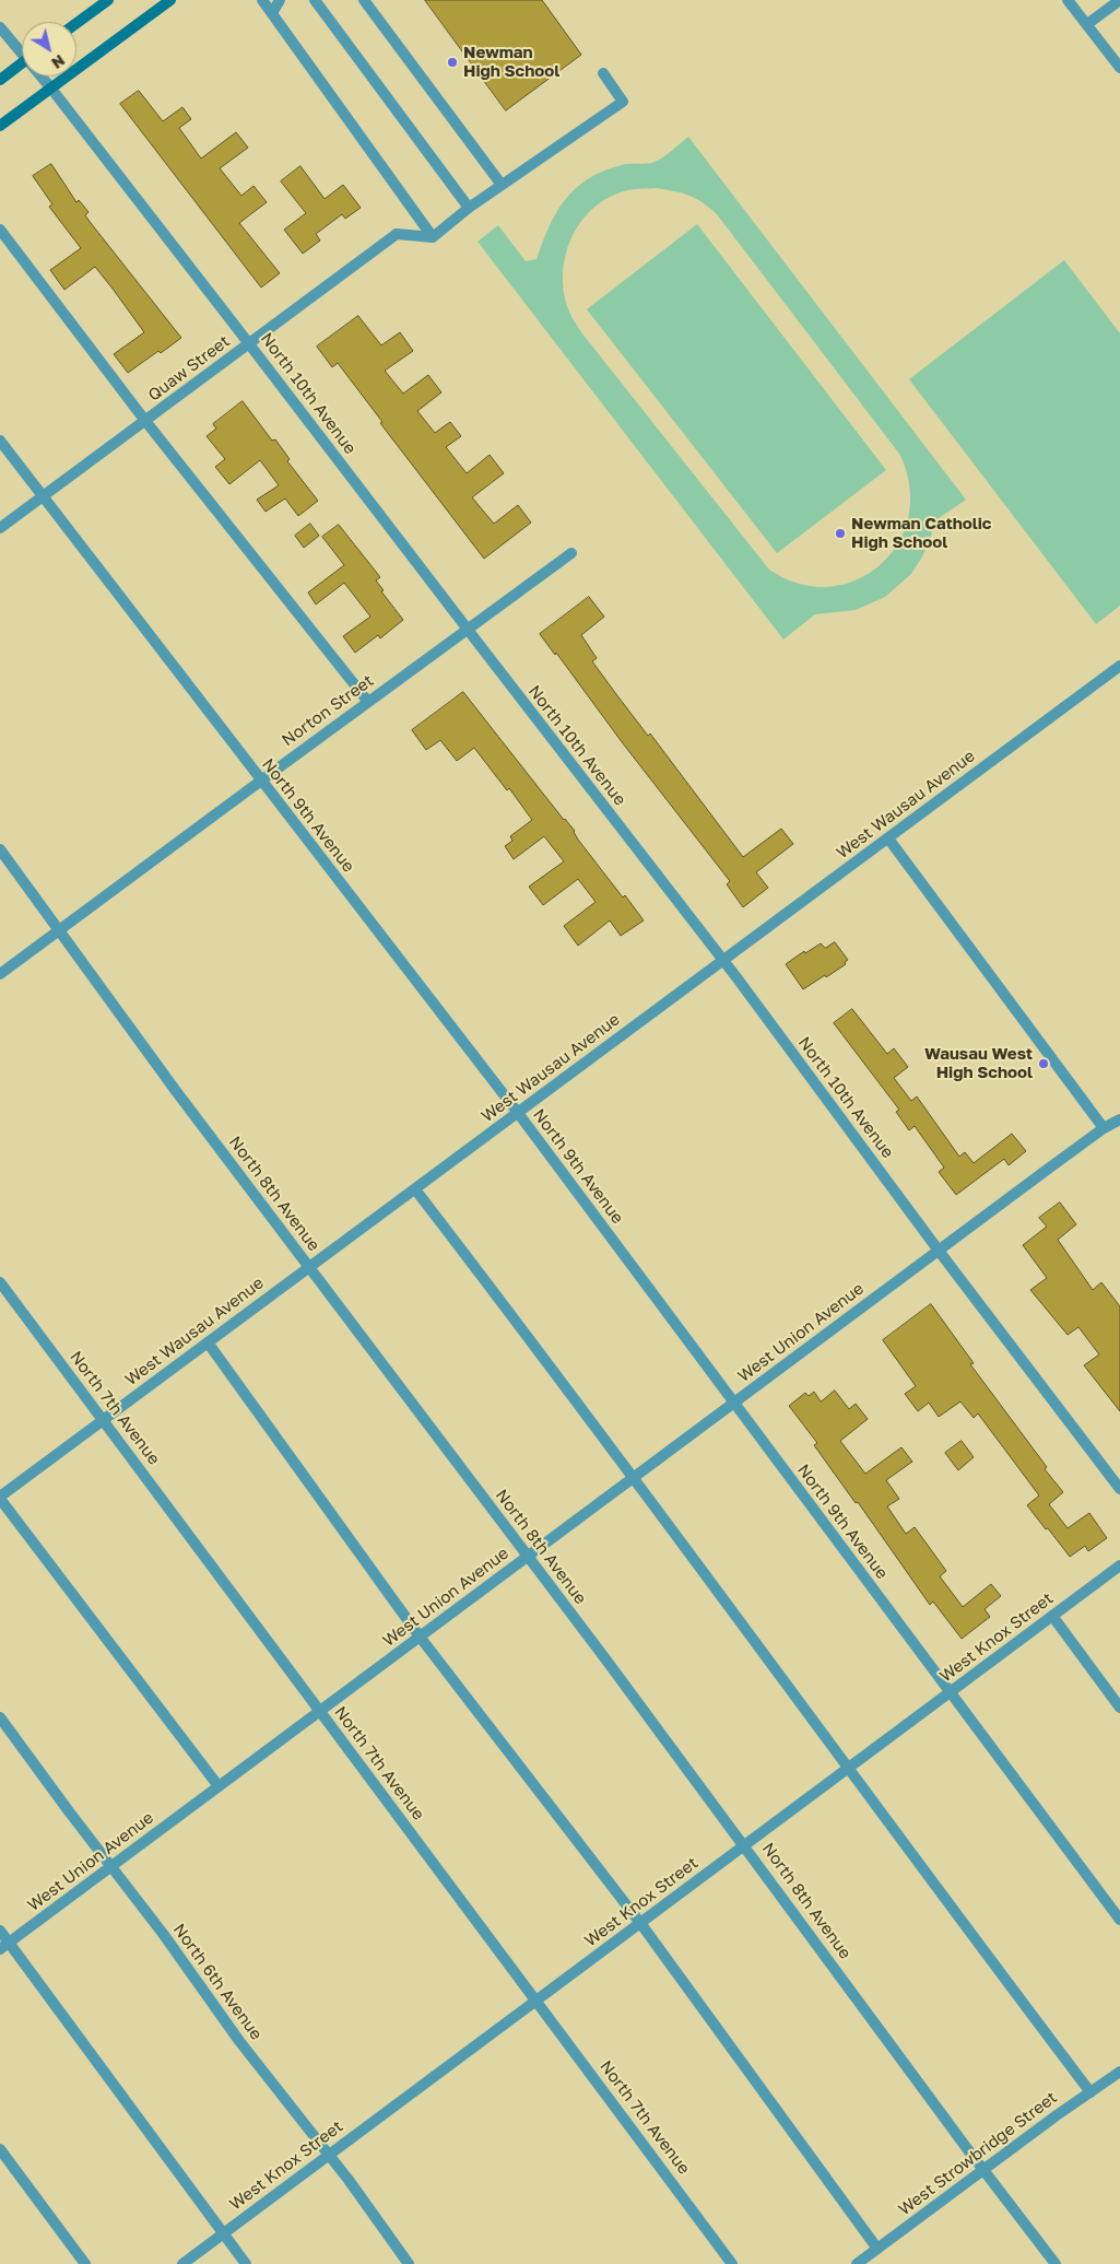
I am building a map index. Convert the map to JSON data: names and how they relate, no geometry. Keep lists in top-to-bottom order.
{
  "streets": {
    "street": [
      "Quaw Street",
      "North 10th Avenue",
      "Norton Street",
      "West Wausau Avenue",
      "North 9th Avenue",
      "North 8th Avenue",
      "West Union Avenue",
      "North 7th Avenue",
      "West Knox Street",
      "North 6th Avenue",
      "West Strowbridge Street"
    ]
  },
  "crossings": [
    ["Quaw Street", "North 10th Avenue"],
    ["Quaw Street", "North 9th Avenue"],
    ["North 10th Avenue", "Norton Street"],
    ["North 10th Avenue", "West Wausau Avenue"],
    ["North 10th Avenue", "West Union Avenue"],
    ["Norton Street", "North 9th Avenue"],
    ["Norton Street", "North 8th Avenue"],
    ["West Wausau Avenue", "North 9th Avenue"],
    ["West Wausau Avenue", "North 8th Avenue"],
    ["West Wausau Avenue", "North 7th Avenue"],
    ["North 9th Avenue", "West Union Avenue"],
    ["North 9th Avenue", "West Knox Street"],
    ["North 8th Avenue", "West Union Avenue"],
    ["North 8th Avenue", "West Knox Street"],
    ["North 8th Avenue", "West Strowbridge Street"],
    ["West Union Avenue", "North 7th Avenue"],
    ["West Union Avenue", "North 6th Avenue"],
    ["North 7th Avenue", "West Knox Street"],
    ["West Knox Street", "North 6th Avenue"]
  ],
  "places": ["Newman High School", "Newman Catholic High School", "Wausau West High School"],
  "north": "bottom right"
}
